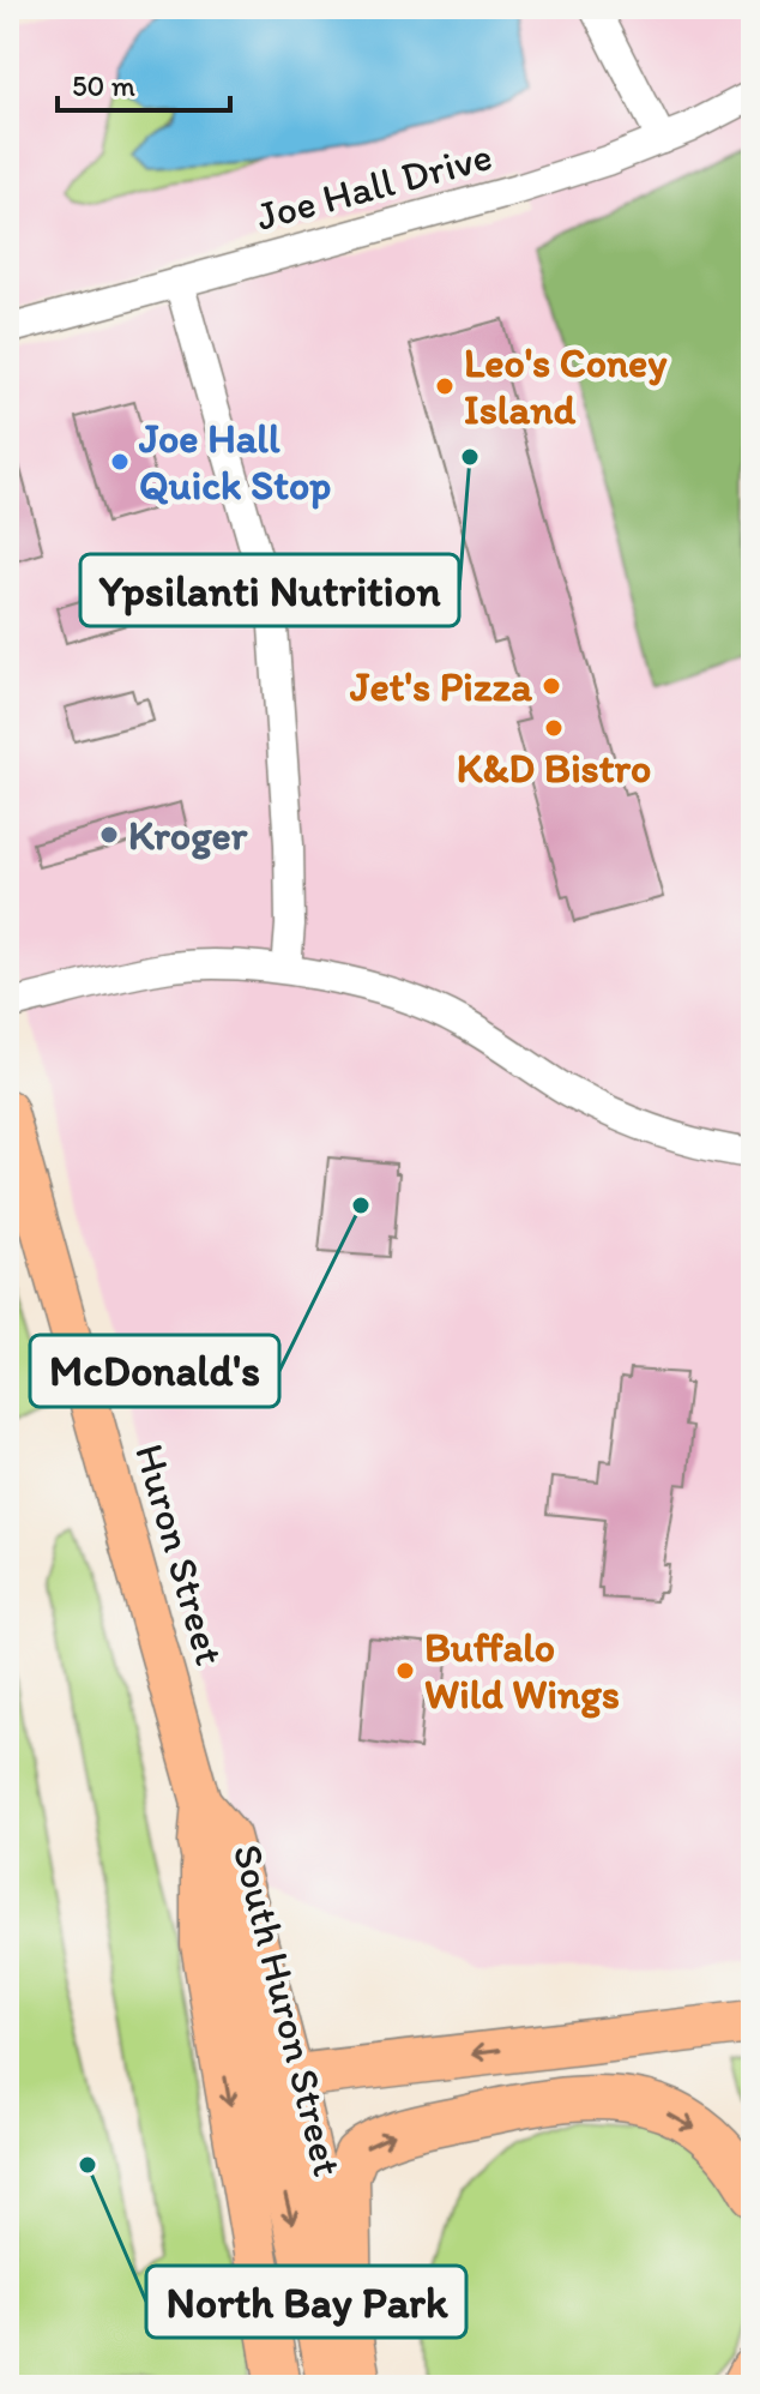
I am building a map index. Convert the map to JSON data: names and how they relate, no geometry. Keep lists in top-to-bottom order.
{
  "streets": {
    "main road": ["Huron Street", "South Huron Street"],
    "street": ["Joe Hall Drive"]
  },
  "crossings": [
    ["Huron Street", "South Huron Street"]
  ],
  "places": [
    "Leo's Coney Island",
    "Ypsilanti Nutrition",
    "Joe Hall Quick Stop",
    "Jet's Pizza",
    "K&D Bistro",
    "Kroger",
    "McDonald's",
    "Buffalo Wild Wings",
    "North Bay Park"
  ],
  "scale_bar": "50 m"
}
